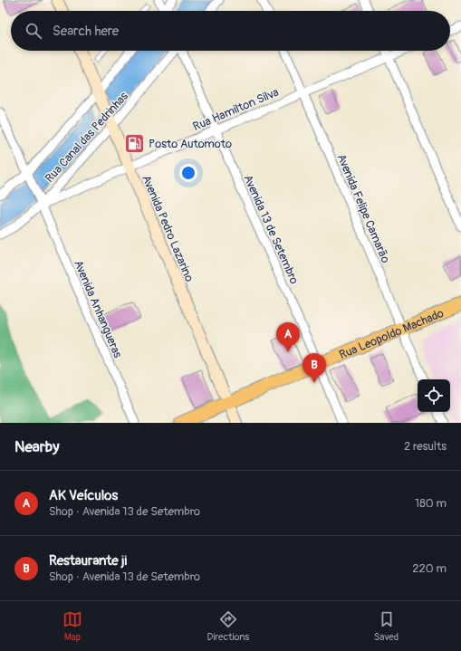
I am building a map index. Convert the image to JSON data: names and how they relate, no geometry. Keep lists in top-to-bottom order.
{
  "streets": {
    "main road": ["Avenida Pedro Lazarino", "Rua Leopoldo Machado"],
    "street": [
      "Rua Hamilton Silva",
      "Rua Canal das Pedrinhas",
      "Avenida Felipe Camarão",
      "Avenida 13 de Setembro",
      "Avenida Anhangueras"
    ]
  },
  "crossings": [
    ["Rua Hamilton Silva", "Rua Canal das Pedrinhas"],
    ["Rua Hamilton Silva", "Avenida Felipe Camarão"],
    ["Rua Hamilton Silva", "Avenida Pedro Lazarino"],
    ["Rua Hamilton Silva", "Avenida 13 de Setembro"],
    ["Rua Hamilton Silva", "Avenida Anhangueras"],
    ["Rua Canal das Pedrinhas", "Avenida Pedro Lazarino"],
    ["Rua Canal das Pedrinhas", "Avenida Anhangueras"],
    ["Avenida Felipe Camarão", "Rua Leopoldo Machado"],
    ["Avenida Pedro Lazarino", "Rua Leopoldo Machado"],
    ["Avenida 13 de Setembro", "Rua Leopoldo Machado"]
  ],
  "places": {
    "fuel station": ["Posto Automoto"]
  },
  "page": {
    "search": "Search here",
    "pins": ["A", "B"],
    "heading": ["Nearby", "2 results"],
    "list": [
      {
        "mark": "A",
        "name": "AK Veículos",
        "note": "Shop · Avenida 13 de Setembro",
        "value": "180 m"
      },
      {
        "mark": "B",
        "name": "Restaurante ji",
        "note": "Shop · Avenida 13 de Setembro",
        "value": "220 m"
      }
    ],
    "nav": ["Map", "Directions", "Saved"]
  }
}
